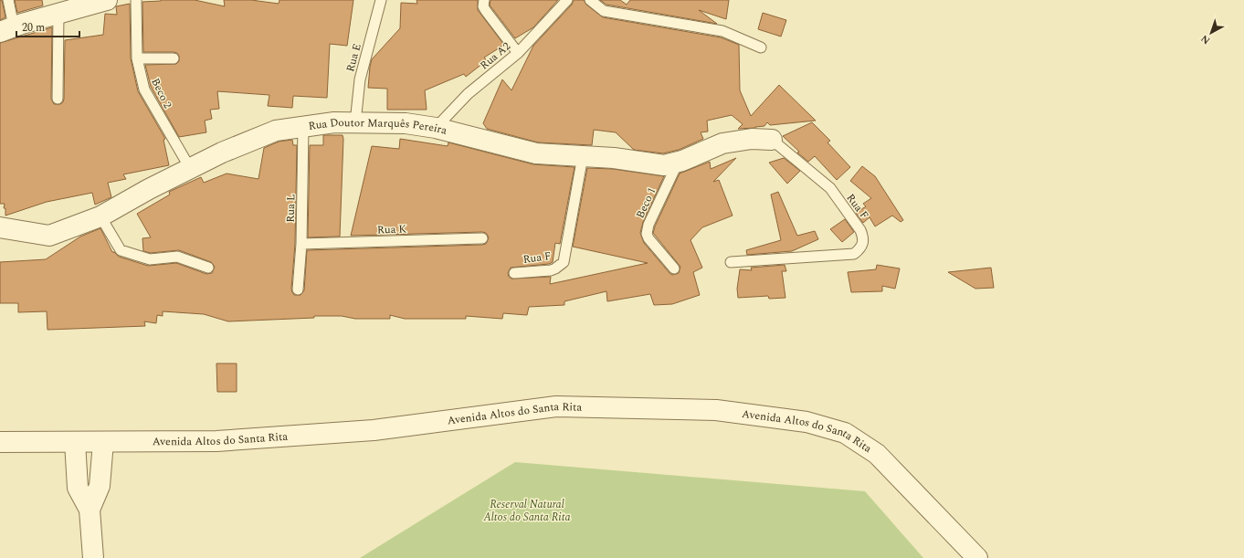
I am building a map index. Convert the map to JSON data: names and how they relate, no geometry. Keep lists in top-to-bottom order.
{
  "streets": {
    "street": ["Rua Doutor Marquês Pereira", "Avenida Altos do Santa Rita"],
    "lane": [
      "Rua A2",
      "Rua E",
      "Beco 2",
      "Beco 1",
      "Rua F",
      "Rua L",
      "Rua K"
    ]
  },
  "crossings": [
    ["Rua A2", "Rua Doutor Marquês Pereira"],
    ["Rua E", "Rua Doutor Marquês Pereira"],
    ["Beco 2", "Rua Doutor Marquês Pereira"],
    ["Rua Doutor Marquês Pereira", "Beco 1"],
    ["Rua Doutor Marquês Pereira", "Rua F"],
    ["Rua Doutor Marquês Pereira", "Rua L"],
    ["Rua L", "Rua K"]
  ],
  "parks": ["Reserval Natural Altos do Santa Rita"],
  "scale_bar": "20 m",
  "north": "bottom left"
}
